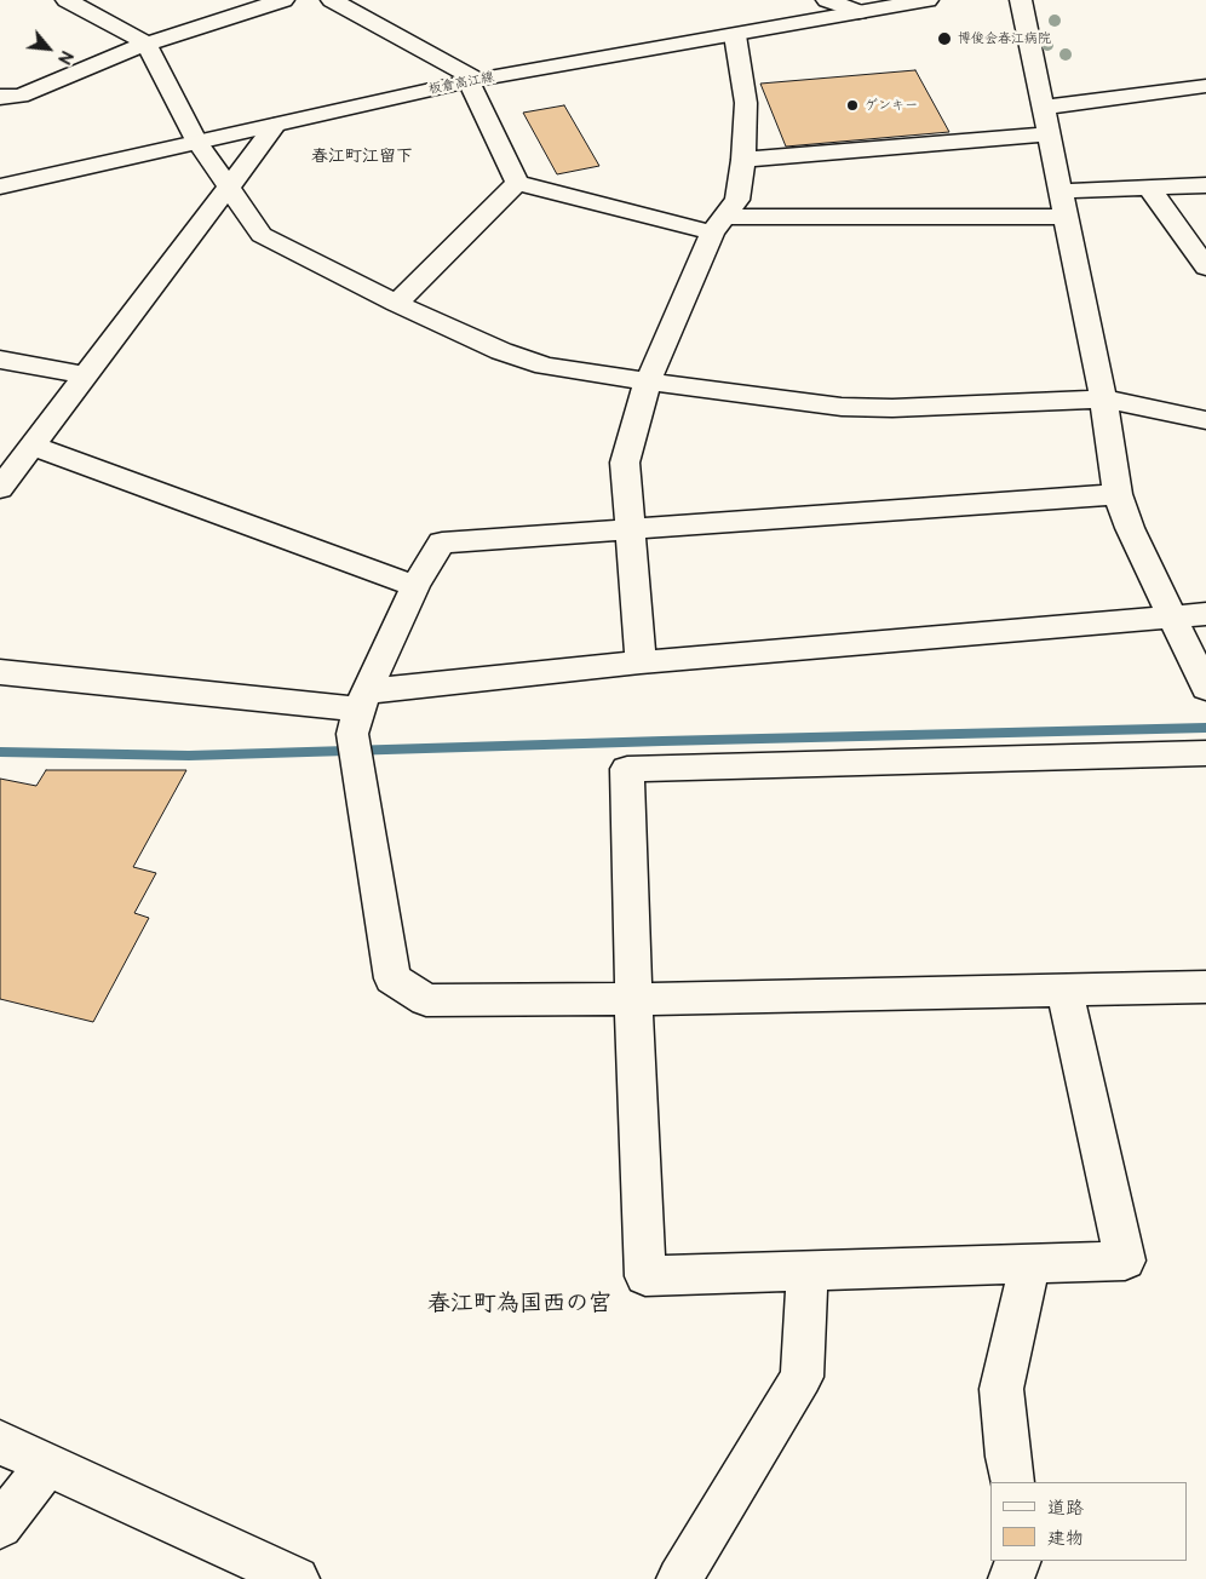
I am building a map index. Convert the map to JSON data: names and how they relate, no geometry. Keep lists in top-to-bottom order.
{
  "streets": {
    "street": ["板倉高江線"]
  },
  "districts": ["春江町江留下", "春江町為国西の宮"],
  "places": ["博俊会春江病院", "ゲンキー"],
  "legend": ["道路", "建物"],
  "north": "bottom right"
}
